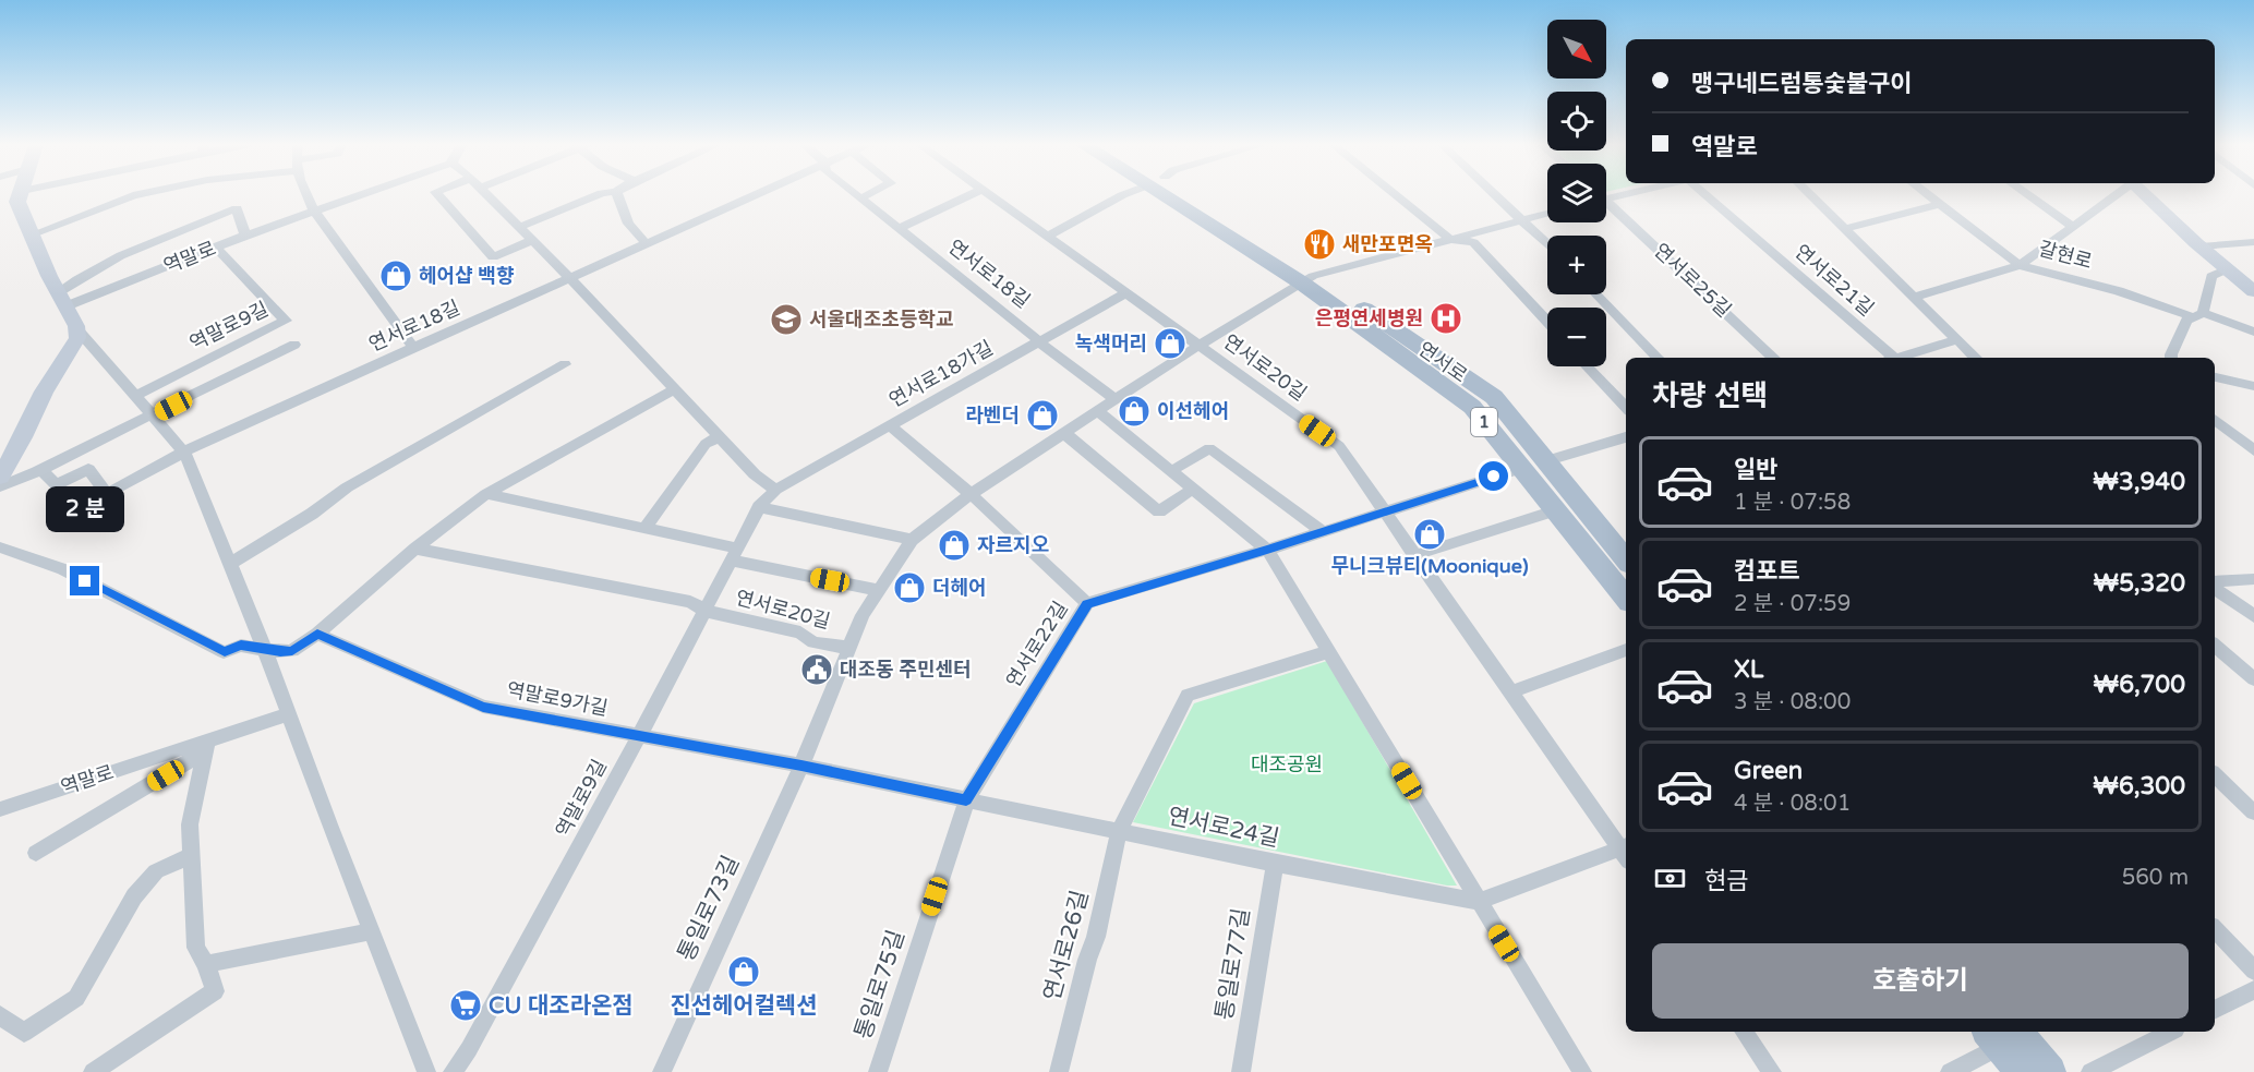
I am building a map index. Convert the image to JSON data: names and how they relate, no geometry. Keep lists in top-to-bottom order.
{
  "streets": {
    "main road": ["연서로", "1"],
    "street": [
      "갈현로",
      "역말로",
      "연서로18길",
      "연서로25길",
      "연서로21길",
      "역말로9길",
      "연서로20길",
      "연서로18가길",
      "연서로22길",
      "역말로9가길",
      "연서로24길",
      "통일로73길",
      "연서로26길",
      "통일로77길",
      "통일로75길"
    ]
  },
  "crossings": [
    ["역말로", "역말로9길"],
    ["연서로18길", "연서로20길"],
    ["연서로18길", "연서로18가길"],
    ["역말로9길", "연서로20길"],
    ["역말로9길", "연서로18가길"],
    ["역말로9길", "역말로9가길"],
    ["연서로", "연서로20길"],
    ["연서로", "연서로22길"],
    ["연서로20길", "연서로18가길"],
    ["연서로20길", "연서로22길"],
    ["연서로20길", "역말로9가길"],
    ["연서로20길", "연서로24길"],
    ["연서로20길", "통일로73길"],
    ["연서로22길", "연서로24길"],
    ["연서로22길", "통일로75길"],
    ["역말로9가길", "연서로24길"],
    ["역말로9가길", "통일로73길"],
    ["연서로24길", "통일로73길"],
    ["연서로24길", "연서로26길"],
    ["연서로24길", "통일로77길"],
    ["연서로24길", "통일로75길"]
  ],
  "parks": ["대조공원"],
  "places": {
    "restaurant": ["새만포면옥"],
    "shop": [
      "헤어샵 백향",
      "녹색머리",
      "이선헤어",
      "라벤더",
      "무니크뷰티(Moonique)",
      "자르지오",
      "더헤어",
      "진선헤어컬렉션"
    ],
    "hospital": ["은평연세병원"],
    "school or university": ["서울대조초등학교"],
    "public building": ["대조동 주민센터"],
    "supermarket": ["CU 대조라온점"]
  },
  "north": "bottom right",
  "page": {
    "map_buttons": ["+", "−"],
    "banner": ["맹구네드럼통숯불구이", "역말로"],
    "heading": "차량 선택",
    "list": [
      {
        "name": "일반",
        "note": "1 분 · 07:58",
        "value": "₩3,940"
      },
      {
        "name": "컴포트",
        "note": "2 분 · 07:59",
        "value": "₩5,320"
      },
      {
        "name": "XL",
        "note": "3 분 · 08:00",
        "value": "₩6,700"
      },
      {
        "name": "Green",
        "note": "4 분 · 08:01",
        "value": "₩6,300"
      }
    ],
    "bubble": "2 분",
    "pay": ["현금", "560 m"],
    "buttons": "호출하기"
  }
}
